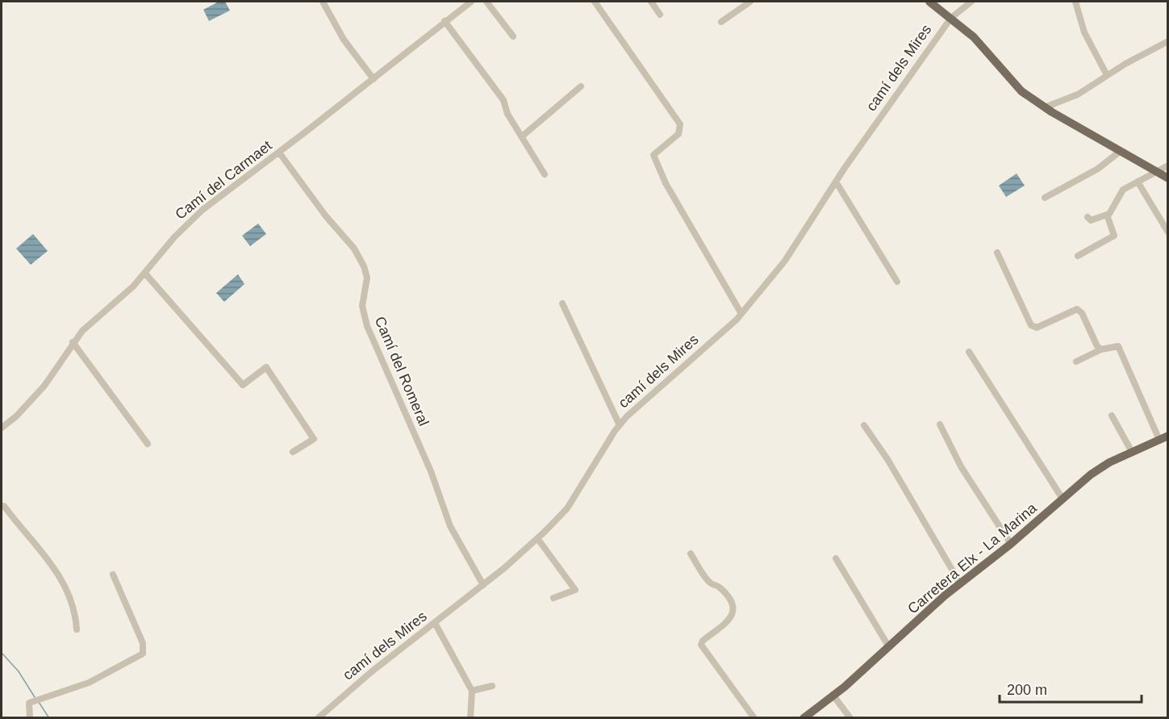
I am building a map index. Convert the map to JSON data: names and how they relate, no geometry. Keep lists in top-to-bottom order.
{
  "streets": {
    "main road": ["Carretera Elx - La Marina"],
    "street": ["camí dels Mires", "Camí del Carmaet", "Camí del Romeral"]
  },
  "crossings": [
    ["camí dels Mires", "Camí del Romeral"],
    ["Camí del Carmaet", "Camí del Romeral"]
  ],
  "scale_bar": "200 m"
}
